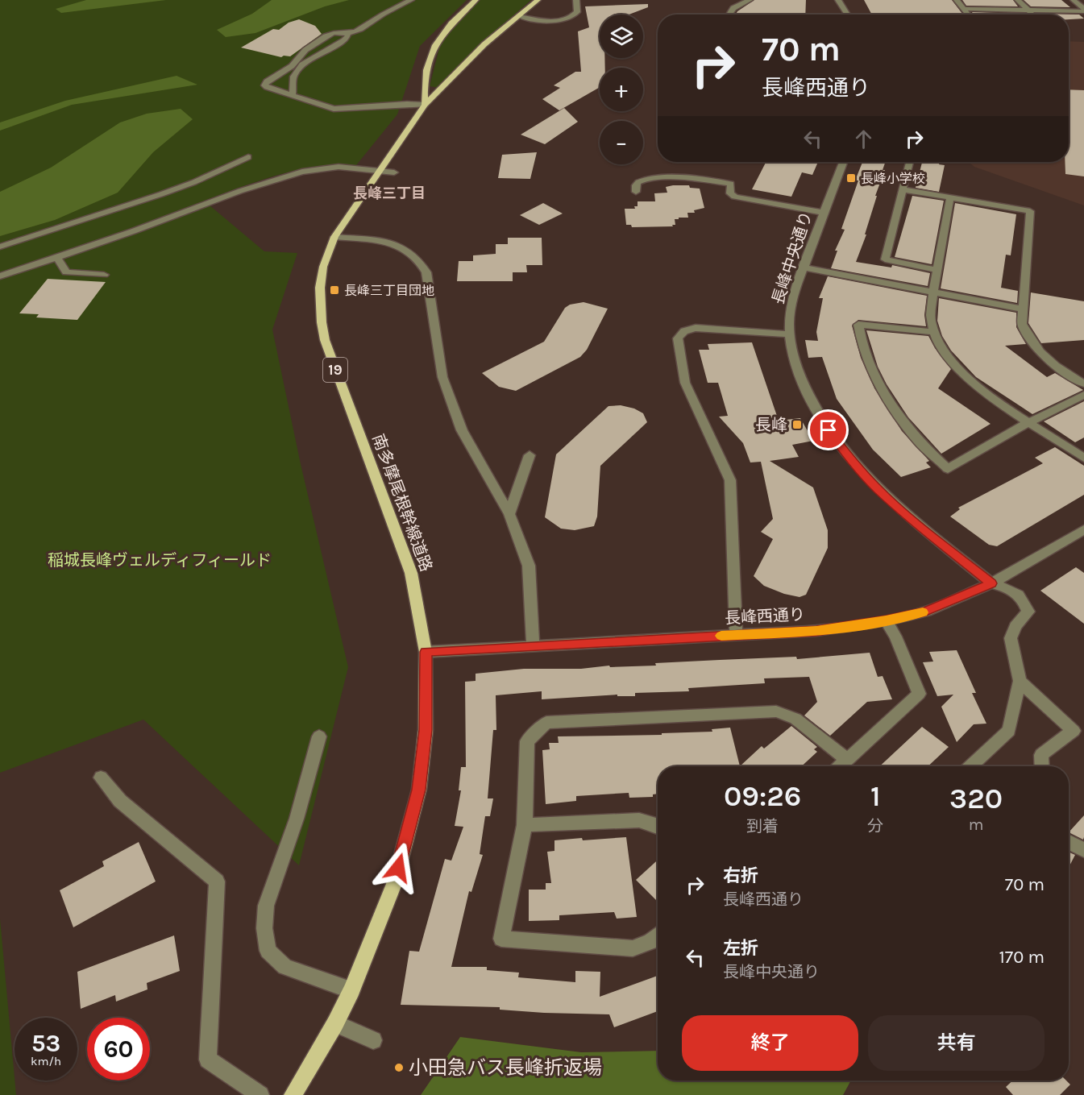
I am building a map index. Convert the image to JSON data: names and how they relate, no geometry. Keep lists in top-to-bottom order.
{
  "streets": {
    "main road": ["19", "南多摩尾根幹線道路"],
    "street": ["長峰中央通り", "長峰西通り"]
  },
  "crossings": [
    ["長峰中央通り", "長峰西通り"],
    ["南多摩尾根幹線道路", "長峰西通り"]
  ],
  "districts": ["長峰三丁目"],
  "parks": ["稲城長峰ヴェルディフィールド"],
  "places": {
    "transit": ["長峰小学校", "長峰三丁目団地", "長峰"],
    "other": ["小田急バス長峰折返場"]
  },
  "page": {
    "map_buttons": ["+", "−"],
    "turn": ["70 m", "長峰西通り"],
    "eta": [
      "09:26",
      "到着",
      "1",
      "分",
      "320",
      "m"
    ],
    "list": [
      {
        "name": "右折",
        "note": "長峰西通り",
        "value": "70 m"
      },
      {
        "name": "左折",
        "note": "長峰中央通り",
        "value": "170 m"
      }
    ],
    "buttons": ["終了", "共有"],
    "speed": "53 km/h",
    "limit": "60"
  }
}
